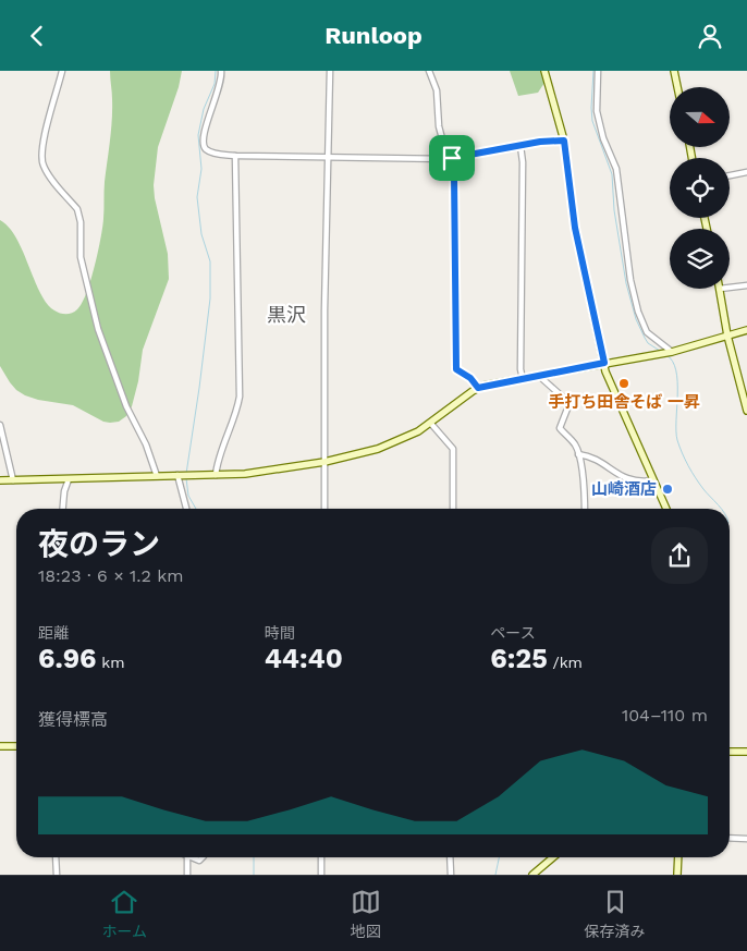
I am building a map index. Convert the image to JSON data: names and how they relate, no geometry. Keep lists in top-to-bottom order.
{
  "districts": ["黒沢"],
  "places": ["手打ち田舎そば 一昇", "山崎酒店"],
  "north": "right",
  "page": {
    "header": "Runloop",
    "heading": ["夜のラン", "18:23 · 6 × 1.2 km"],
    "stats": [
      ["距離", "6.96 km"],
      ["時間", "44:40"],
      ["ペース", "6:25 /km"]
    ],
    "chart": ["獲得標高", "104–110 m"],
    "tabs": ["ホーム", "地図", "保存済み"]
  }
}
